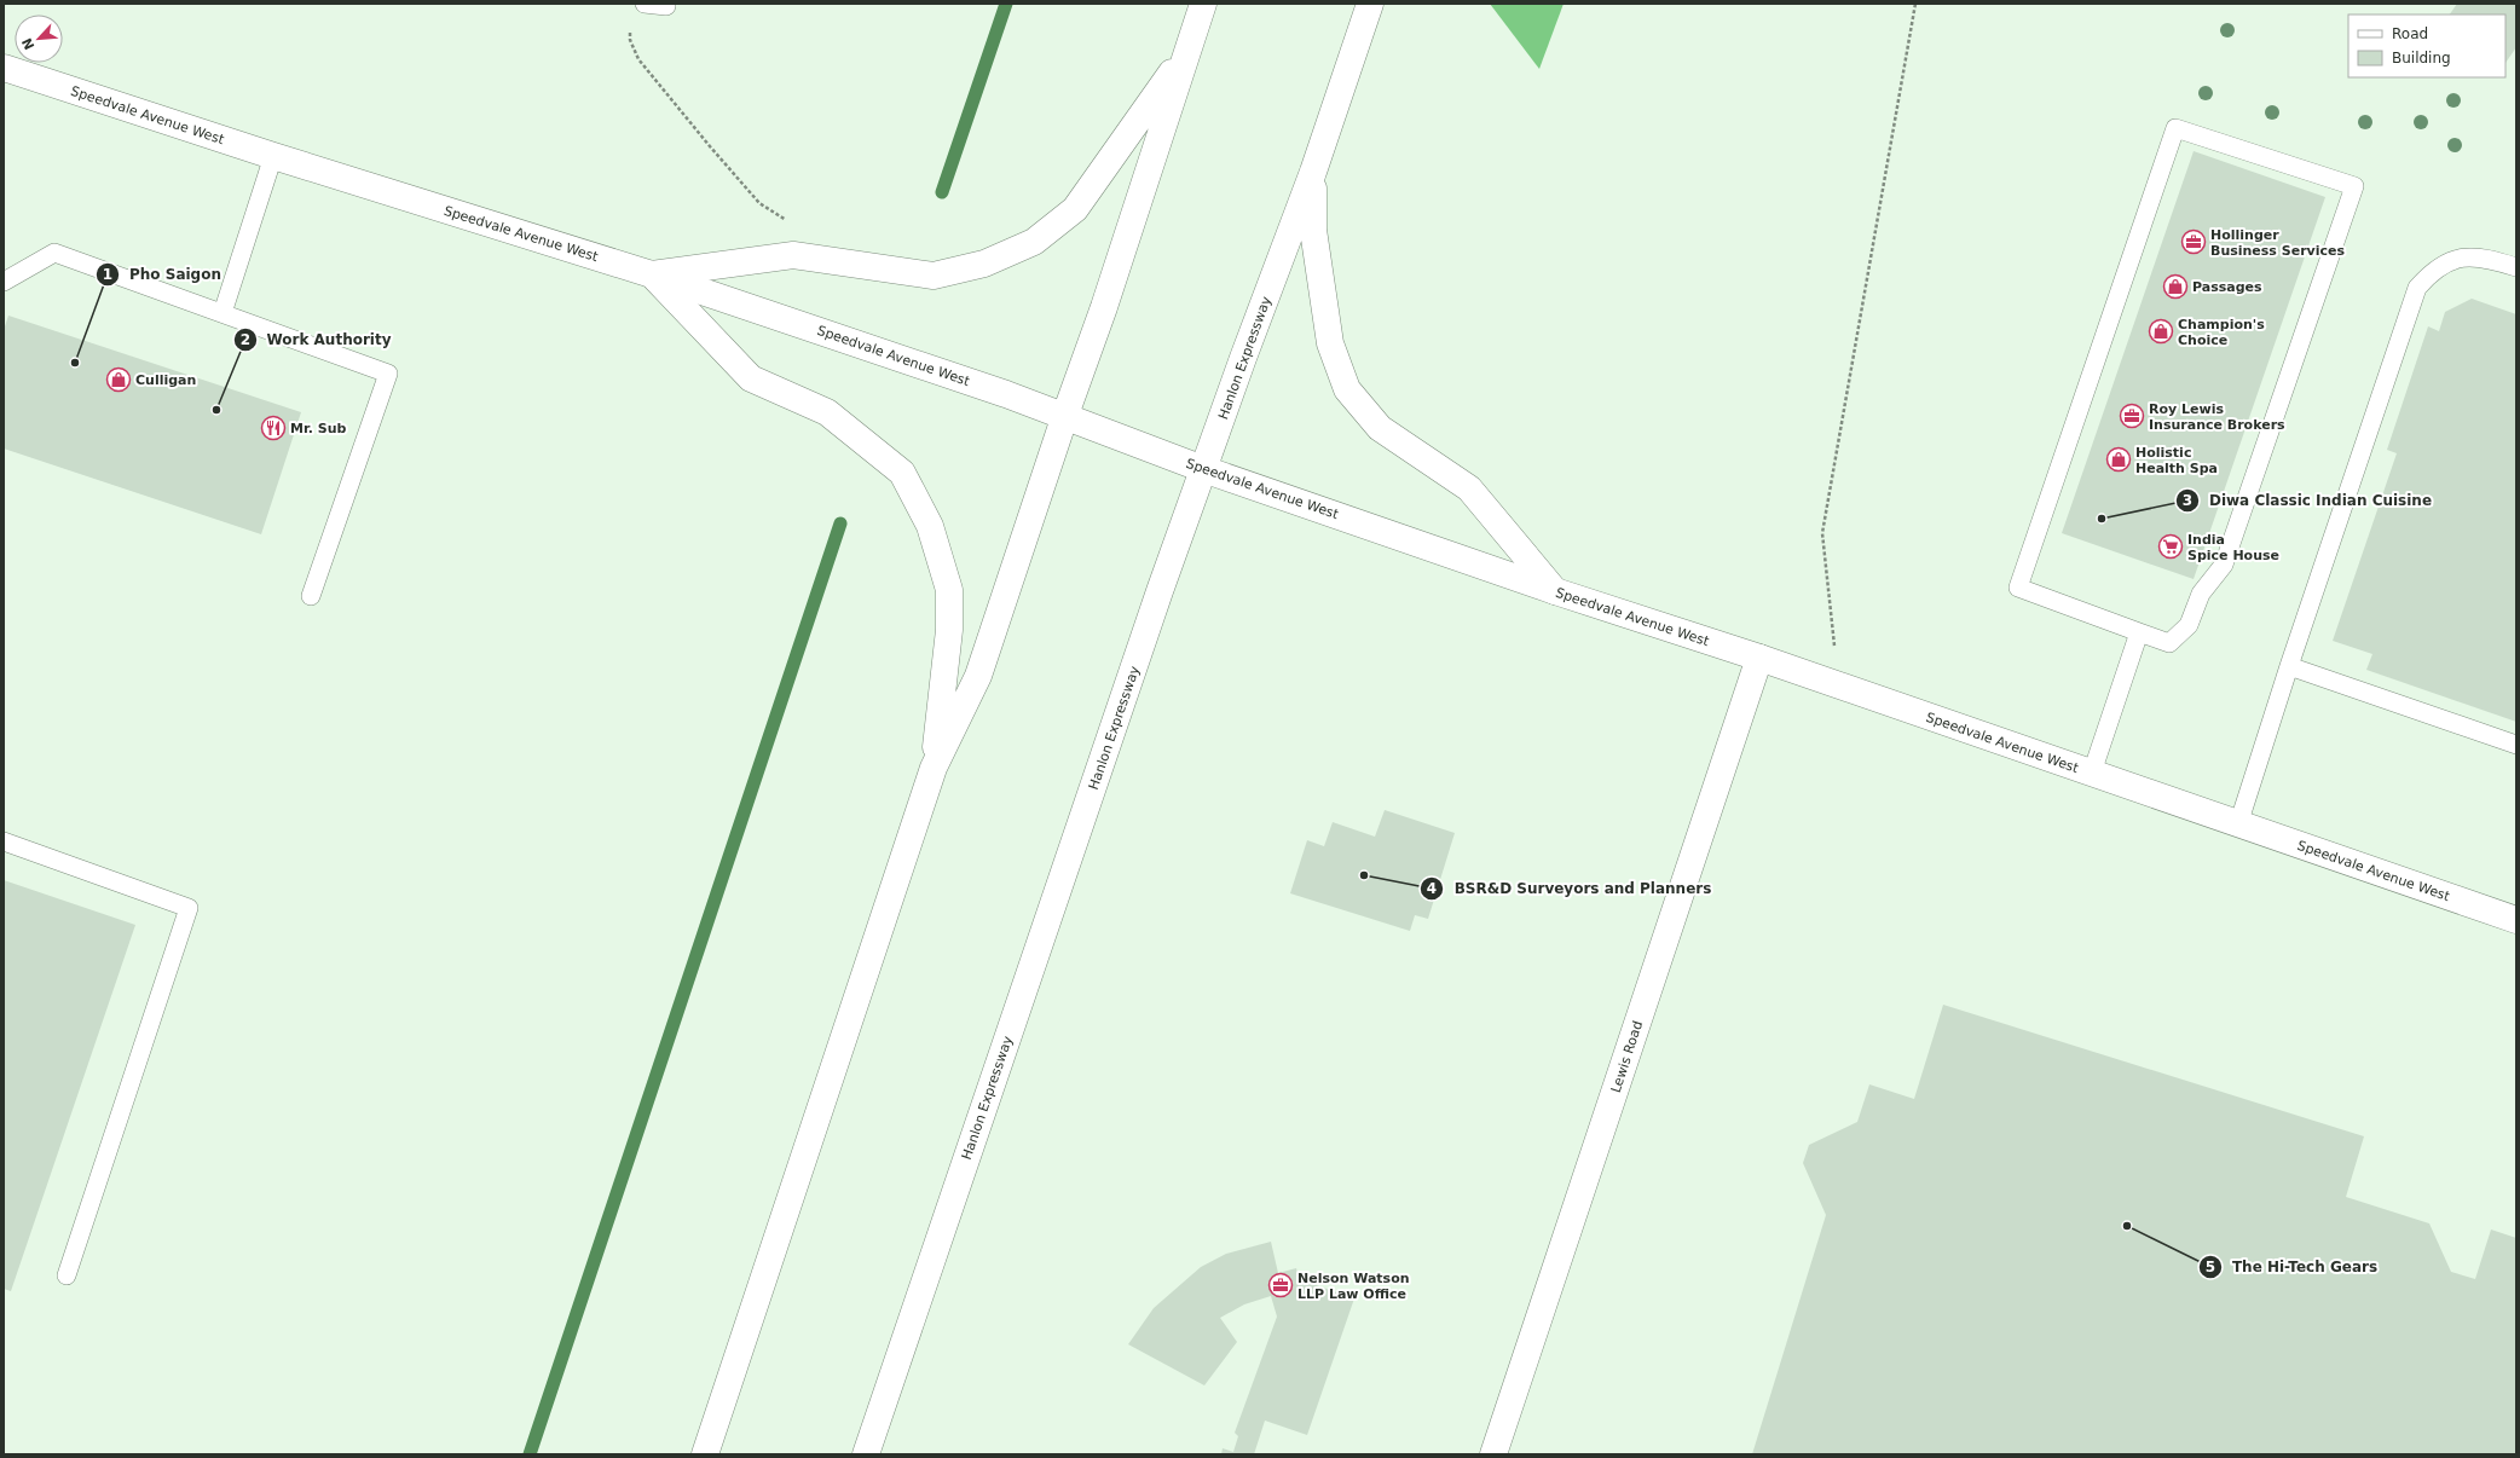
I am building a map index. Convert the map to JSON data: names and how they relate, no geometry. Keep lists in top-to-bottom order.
{
  "streets": {
    "main road": ["Speedvale Avenue West", "Hanlon Expressway", "Lewis Road"]
  },
  "crossings": [
    ["Speedvale Avenue West", "Hanlon Expressway"],
    ["Speedvale Avenue West", "Lewis Road"]
  ],
  "places": {
    "office": ["Hollinger Business Services", "Roy Lewis Insurance Brokers", "Nelson Watson LLP Law Office"],
    "shop": [
      "Passages",
      "Champion's Choice",
      "Culligan",
      "Holistic Health Spa"
    ],
    "other": [
      "Pho Saigon",
      "Work Authority",
      "Diwa Classic Indian Cuisine",
      "BSR&D Surveyors and Planners",
      "The Hi-Tech Gears"
    ],
    "restaurant": ["Mr. Sub"],
    "supermarket": ["India Spice House"]
  },
  "legend": ["Road", "Building"],
  "north": "bottom left"
}
